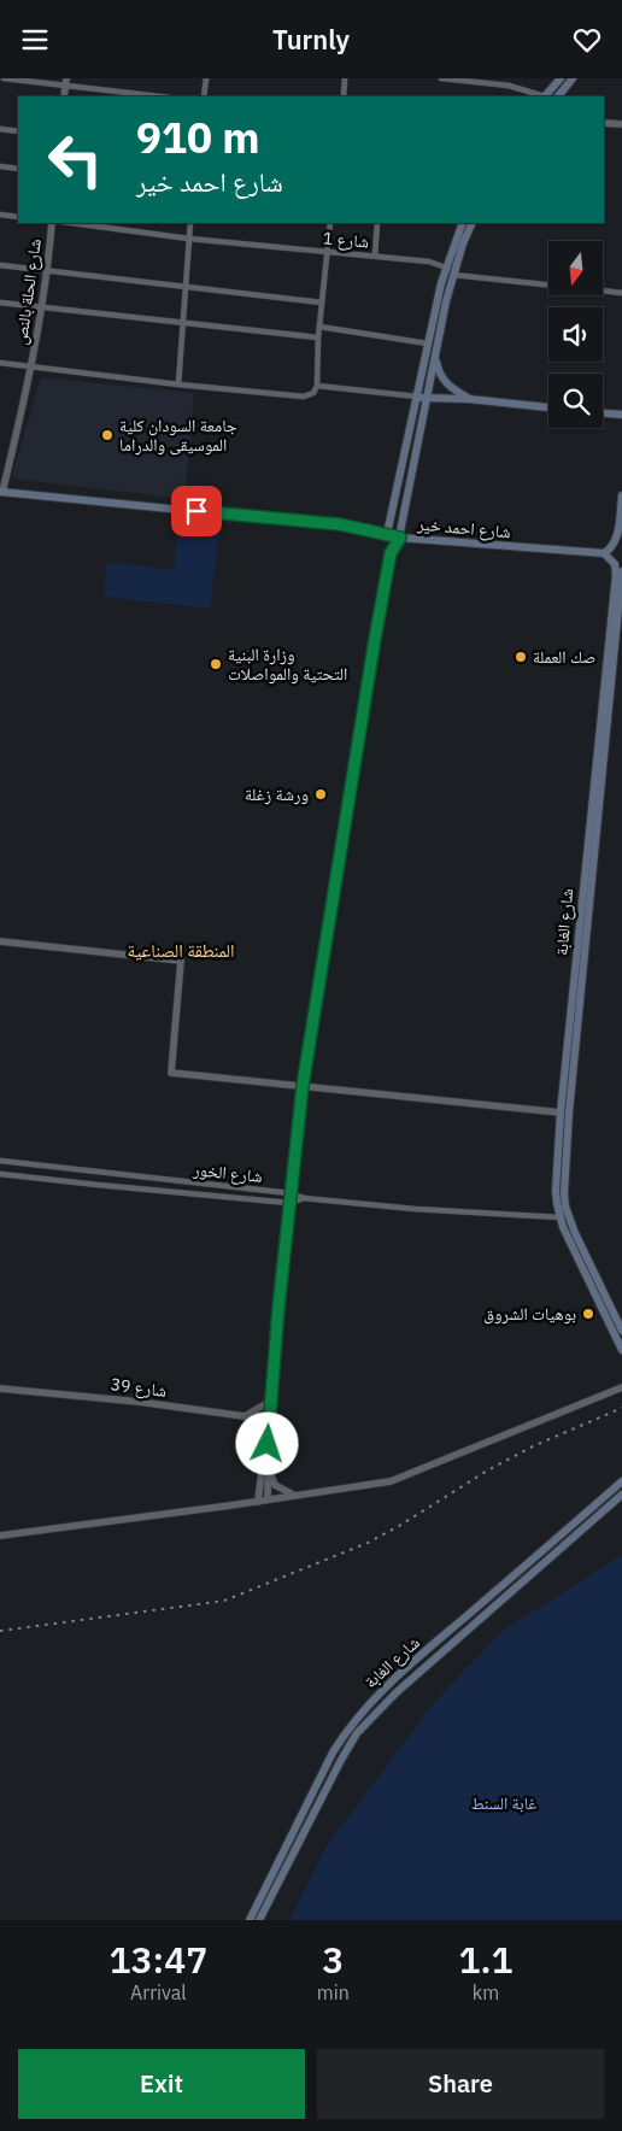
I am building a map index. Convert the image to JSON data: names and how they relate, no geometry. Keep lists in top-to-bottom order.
{
  "streets": {
    "main road": ["شارع احمد خير", "شارع الغابة"],
    "street": [
      "شارع 1",
      "شارع الحلة بالنص",
      "شارع الخور",
      "شارع 39"
    ]
  },
  "crossings": [
    ["شارع الحلة بالنص", "شارع احمد خير"],
    ["شارع احمد خير", "شارع الغابة"],
    ["شارع الغابة", "شارع الخور"]
  ],
  "districts": ["المنطقة الصناعية"],
  "parks": ["غابة السنط"],
  "places": [
    "جامعة السودان كلية الموسيقى والدراما",
    "صك العملة",
    "وزارة البنية التحتية والمواصلات",
    "ورشة زغلة",
    "بوهيات الشروق"
  ],
  "north": "bottom",
  "page": {
    "header": "Turnly",
    "turn": ["910 m", "شارع احمد خير"],
    "eta": [
      "13:47",
      "Arrival",
      "3",
      "min",
      "1.1",
      "km"
    ],
    "buttons": ["Exit", "Share"]
  }
}
